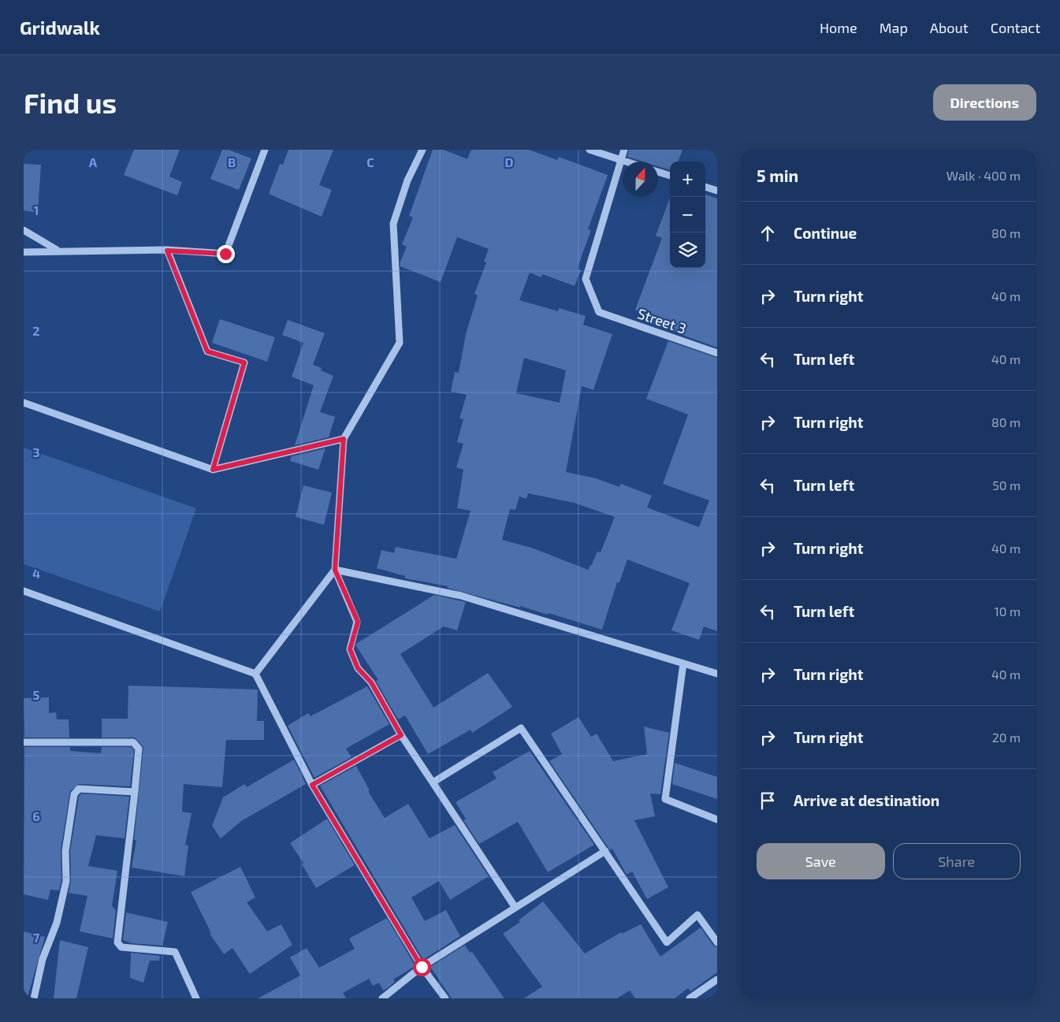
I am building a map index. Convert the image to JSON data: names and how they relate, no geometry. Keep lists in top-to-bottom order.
{
  "streets": {
    "street": ["Street 3"]
  },
  "north": "top",
  "page": {
    "header": "Gridwalk",
    "nav": [
      "Home",
      "Map",
      "About",
      "Contact"
    ],
    "buttons": [
      "Directions",
      ["Save", "Share"]
    ],
    "title": "Find us",
    "heading": ["5 min", "Walk · 400 m"],
    "map_buttons": ["+", "−"],
    "list": [
      ["Continue", "80 m"],
      ["Turn right", "40 m"],
      ["Turn left", "40 m"],
      ["Turn right", "80 m"],
      ["Turn left", "50 m"],
      ["Turn right", "40 m"],
      ["Turn left", "10 m"],
      ["Turn right", "40 m"],
      ["Turn right", "20 m"],
      "Arrive at destination"
    ]
  },
  "grid": {
    "columns": [
      "A",
      "B",
      "C",
      "D"
    ],
    "rows": [
      "1",
      "2",
      "3",
      "4",
      "5",
      "6",
      "7"
    ]
  }
}
